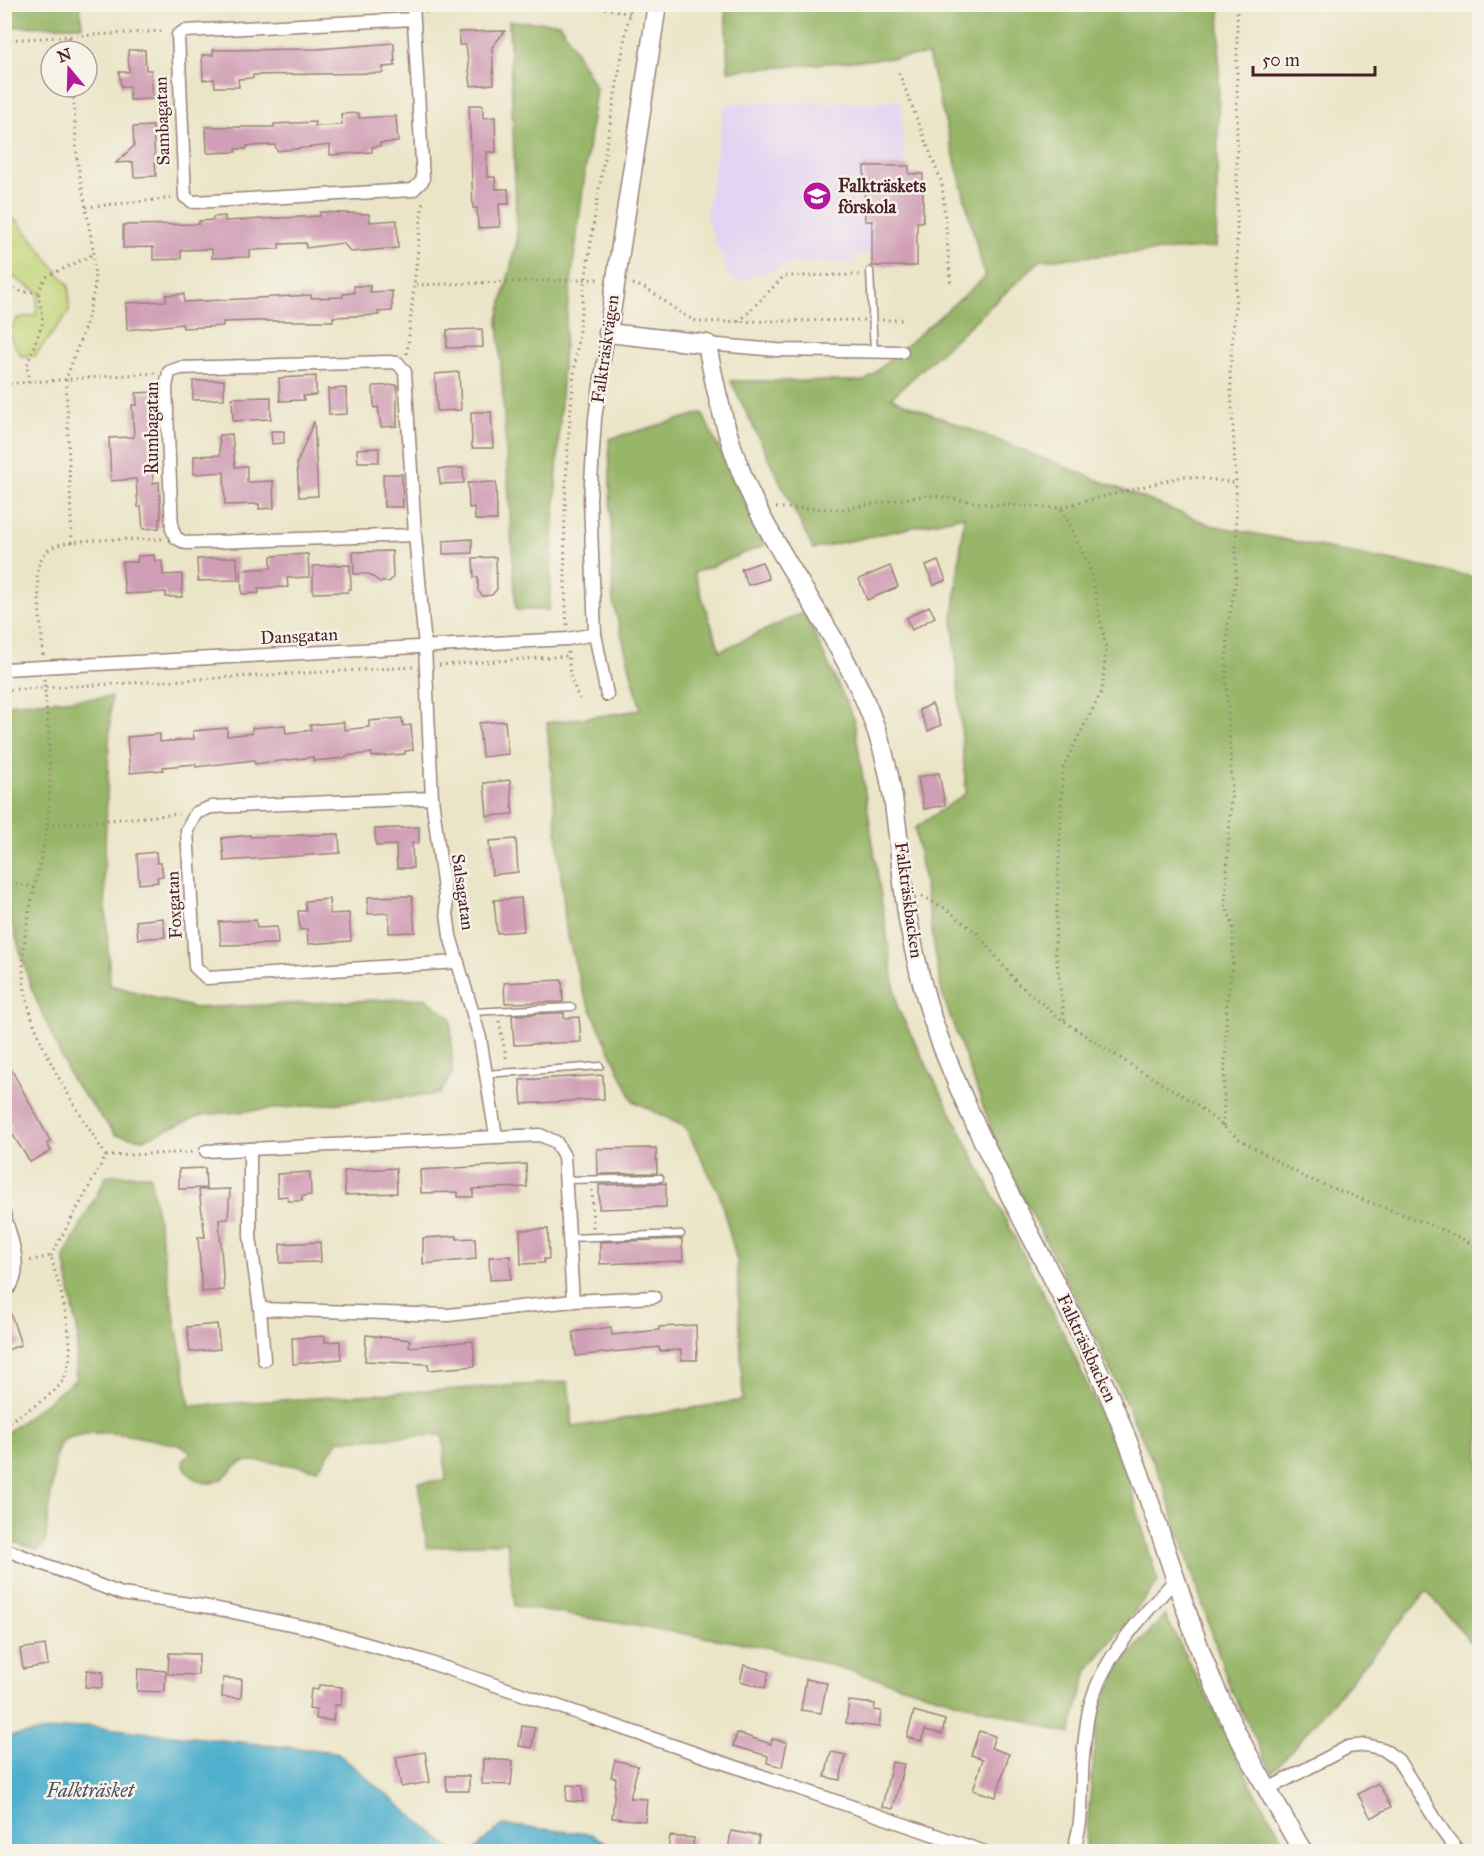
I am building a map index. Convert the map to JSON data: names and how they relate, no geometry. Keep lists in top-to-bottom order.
{
  "streets": {
    "street": [
      "Sambagatan",
      "Falkträskvägen",
      "Rumbagatan",
      "Dansgatan",
      "Salsagatan",
      "Falkträskbacken",
      "Foxgatan"
    ]
  },
  "crossings": [
    ["Falkträskvägen", "Dansgatan"],
    ["Dansgatan", "Salsagatan"],
    ["Salsagatan", "Foxgatan"]
  ],
  "water": ["Falkträsket"],
  "places": {
    "school or university": ["Falkträskets förskola"]
  },
  "scale_bar": "50 m",
  "north": "top"
}
